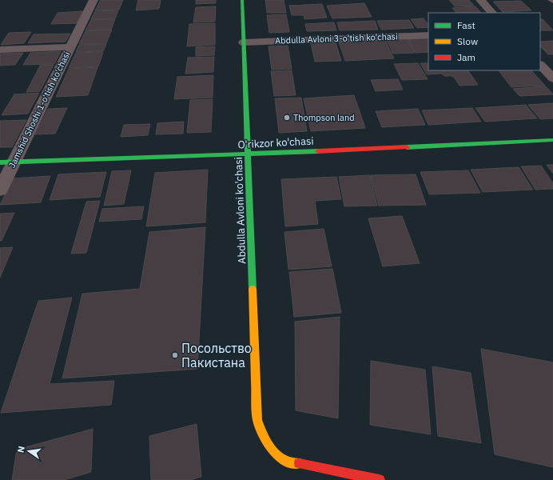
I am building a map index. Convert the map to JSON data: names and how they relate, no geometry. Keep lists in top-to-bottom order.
{
  "streets": {
    "street": [
      "Abdulla Avloni 3-o'tish ko'chasi",
      "Jamshid Shoshi 1-o'tish ko'chasi",
      "O'rikzor ko'chasi",
      "Abdulla Avloni ko'chasi"
    ]
  },
  "crossings": [
    ["Abdulla Avloni 3-o'tish ko'chasi", "Abdulla Avloni ko'chasi"],
    ["Jamshid Shoshi 1-o'tish ko'chasi", "O'rikzor ko'chasi"],
    ["O'rikzor ko'chasi", "Abdulla Avloni ko'chasi"]
  ],
  "places": ["Thompson land", "Посольство Пакистана"],
  "legend": ["Fast", "Slow", "Jam"],
  "north": "left"
}
